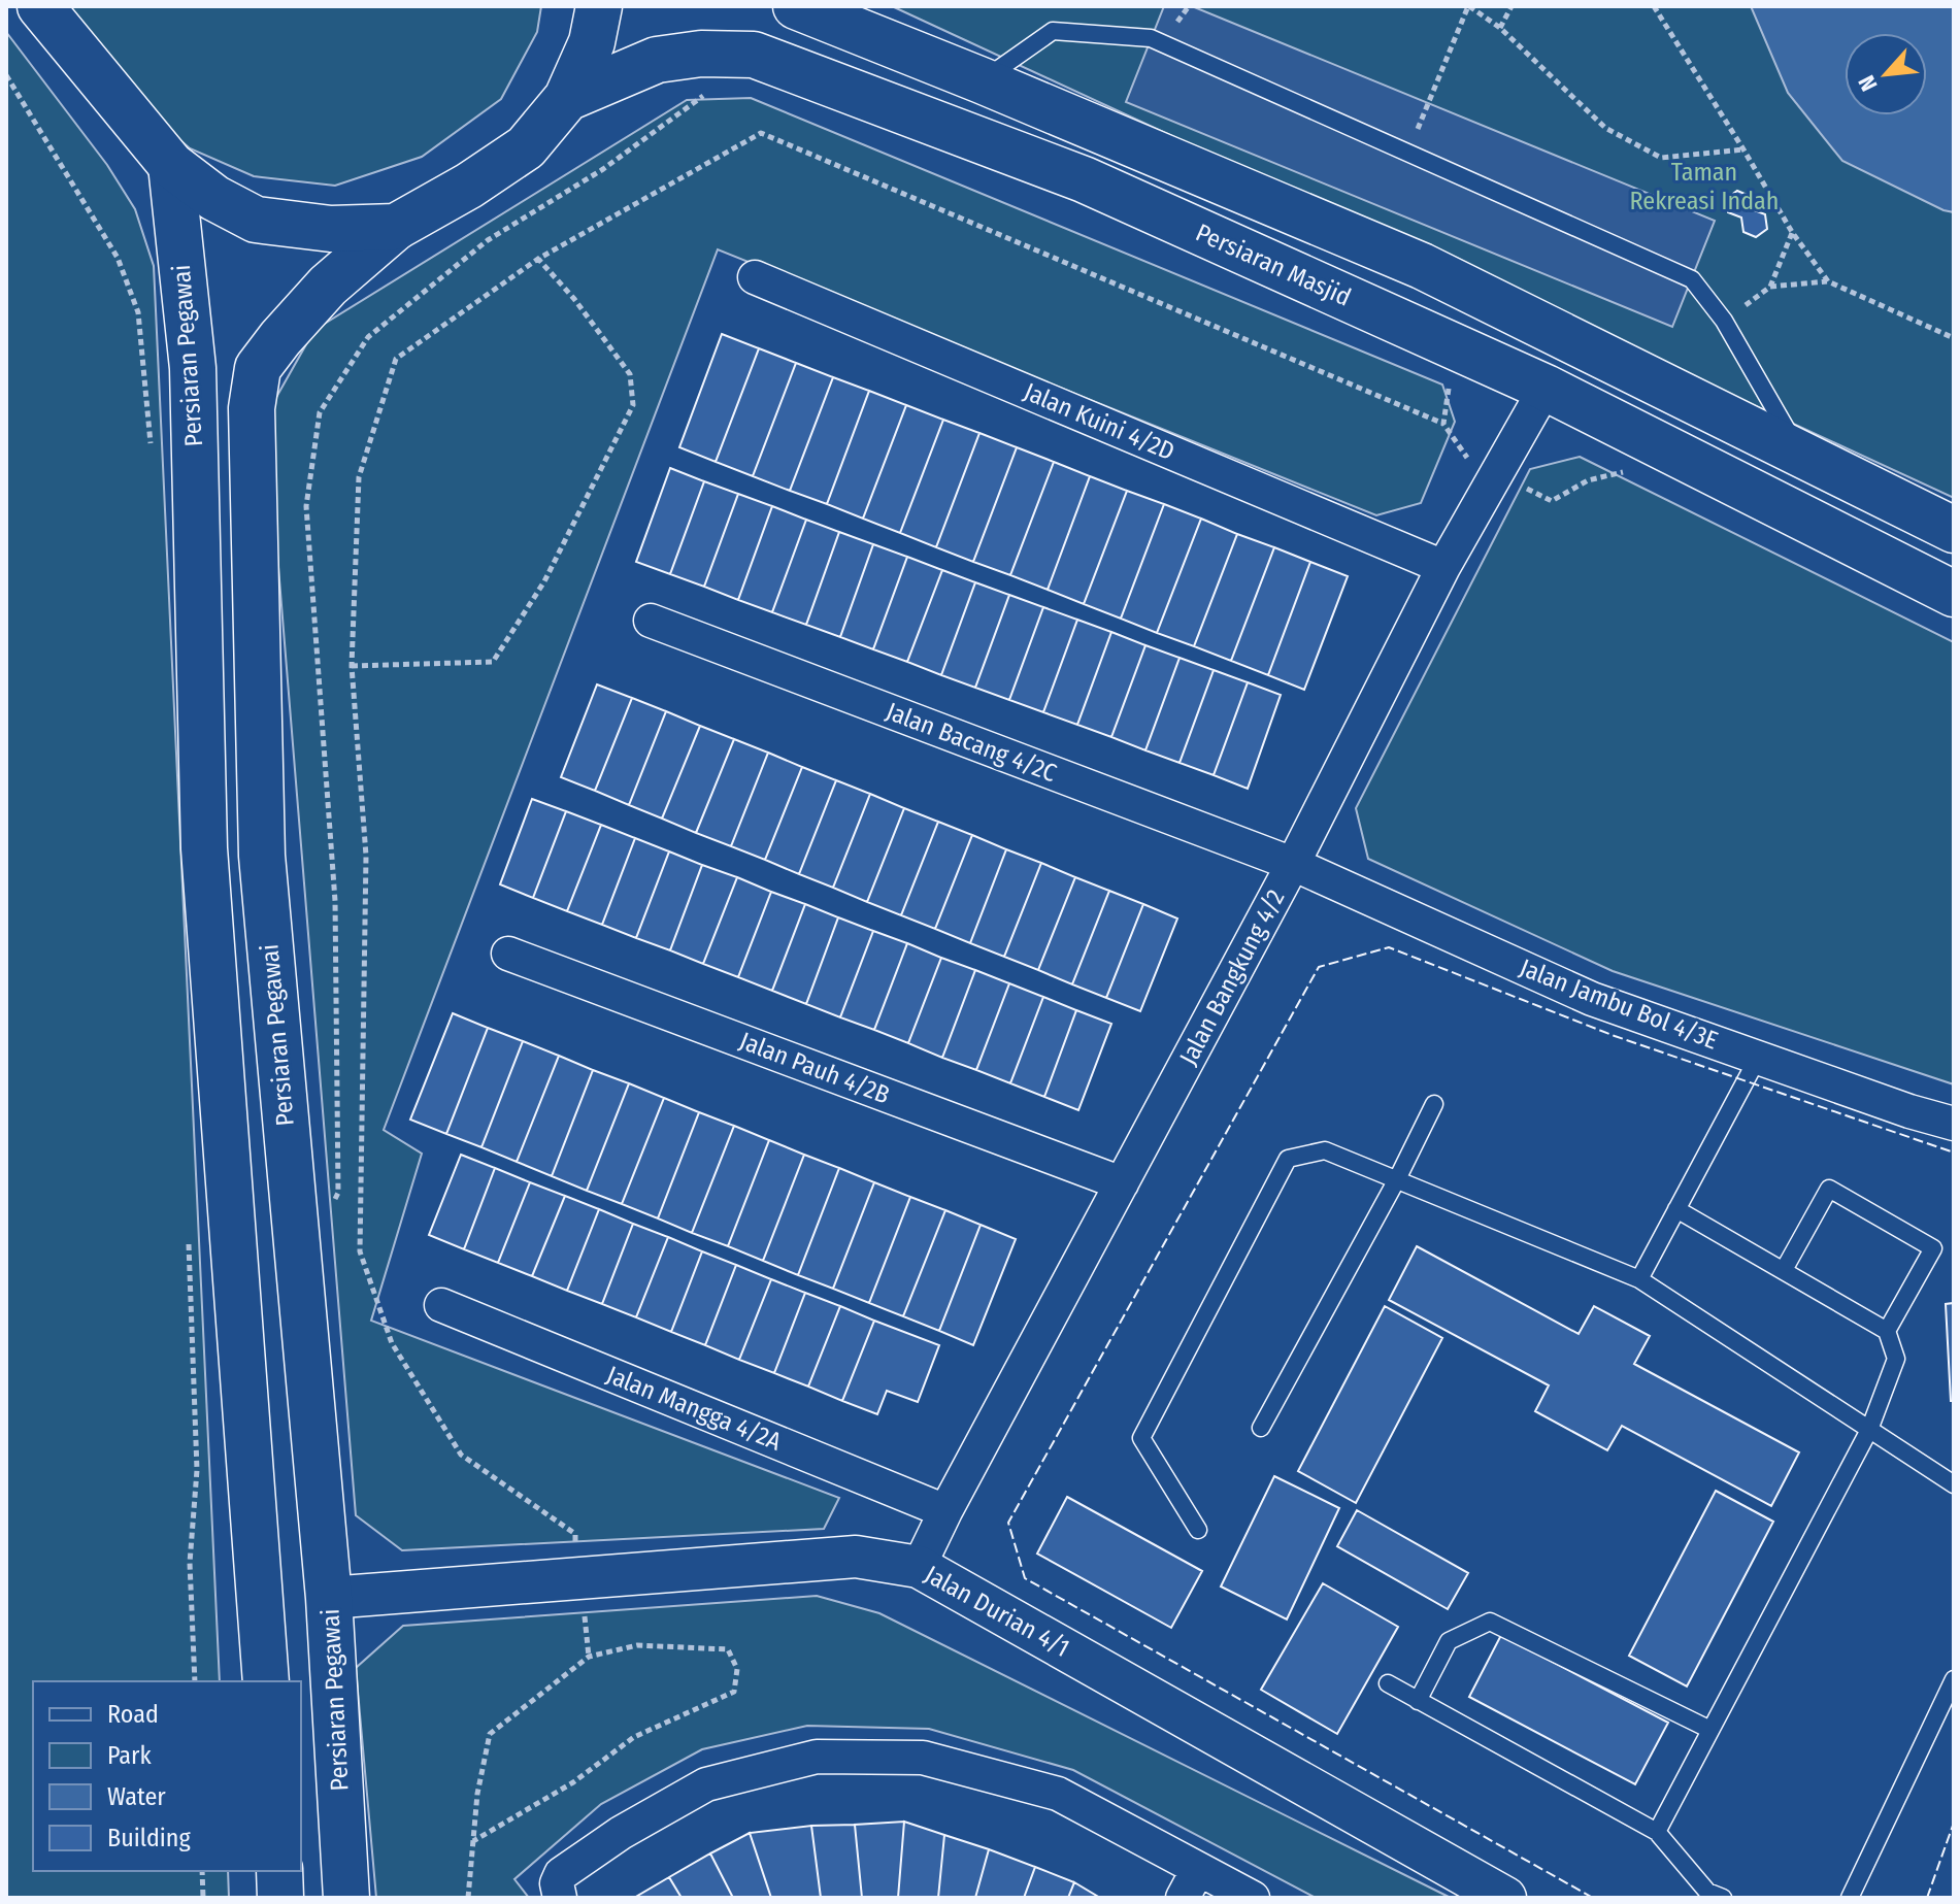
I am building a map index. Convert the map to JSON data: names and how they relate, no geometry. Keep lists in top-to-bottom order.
{
  "streets": {
    "main road": ["Persiaran Masjid", "Persiaran Pegawai"],
    "street": [
      "Jalan Kuini 4/2D",
      "Jalan Bacang 4/2C",
      "Jalan Bangkung 4/2",
      "Jalan Jambu Bol 4/3E",
      "Jalan Pauh 4/2B",
      "Jalan Mangga 4/2A",
      "Jalan Durian 4/1"
    ]
  },
  "crossings": [
    ["Persiaran Masjid", "Persiaran Pegawai"],
    ["Persiaran Masjid", "Jalan Bangkung 4/2"],
    ["Persiaran Pegawai", "Jalan Durian 4/1"],
    ["Jalan Kuini 4/2D", "Jalan Bangkung 4/2"],
    ["Jalan Bacang 4/2C", "Jalan Bangkung 4/2"],
    ["Jalan Bacang 4/2C", "Jalan Jambu Bol 4/3E"],
    ["Jalan Bangkung 4/2", "Jalan Jambu Bol 4/3E"],
    ["Jalan Bangkung 4/2", "Jalan Pauh 4/2B"],
    ["Jalan Bangkung 4/2", "Jalan Mangga 4/2A"],
    ["Jalan Bangkung 4/2", "Jalan Durian 4/1"]
  ],
  "parks": ["Taman Rekreasi Indah"],
  "legend": [
    "Road",
    "Park",
    "Water",
    "Building"
  ],
  "north": "bottom left"
}
